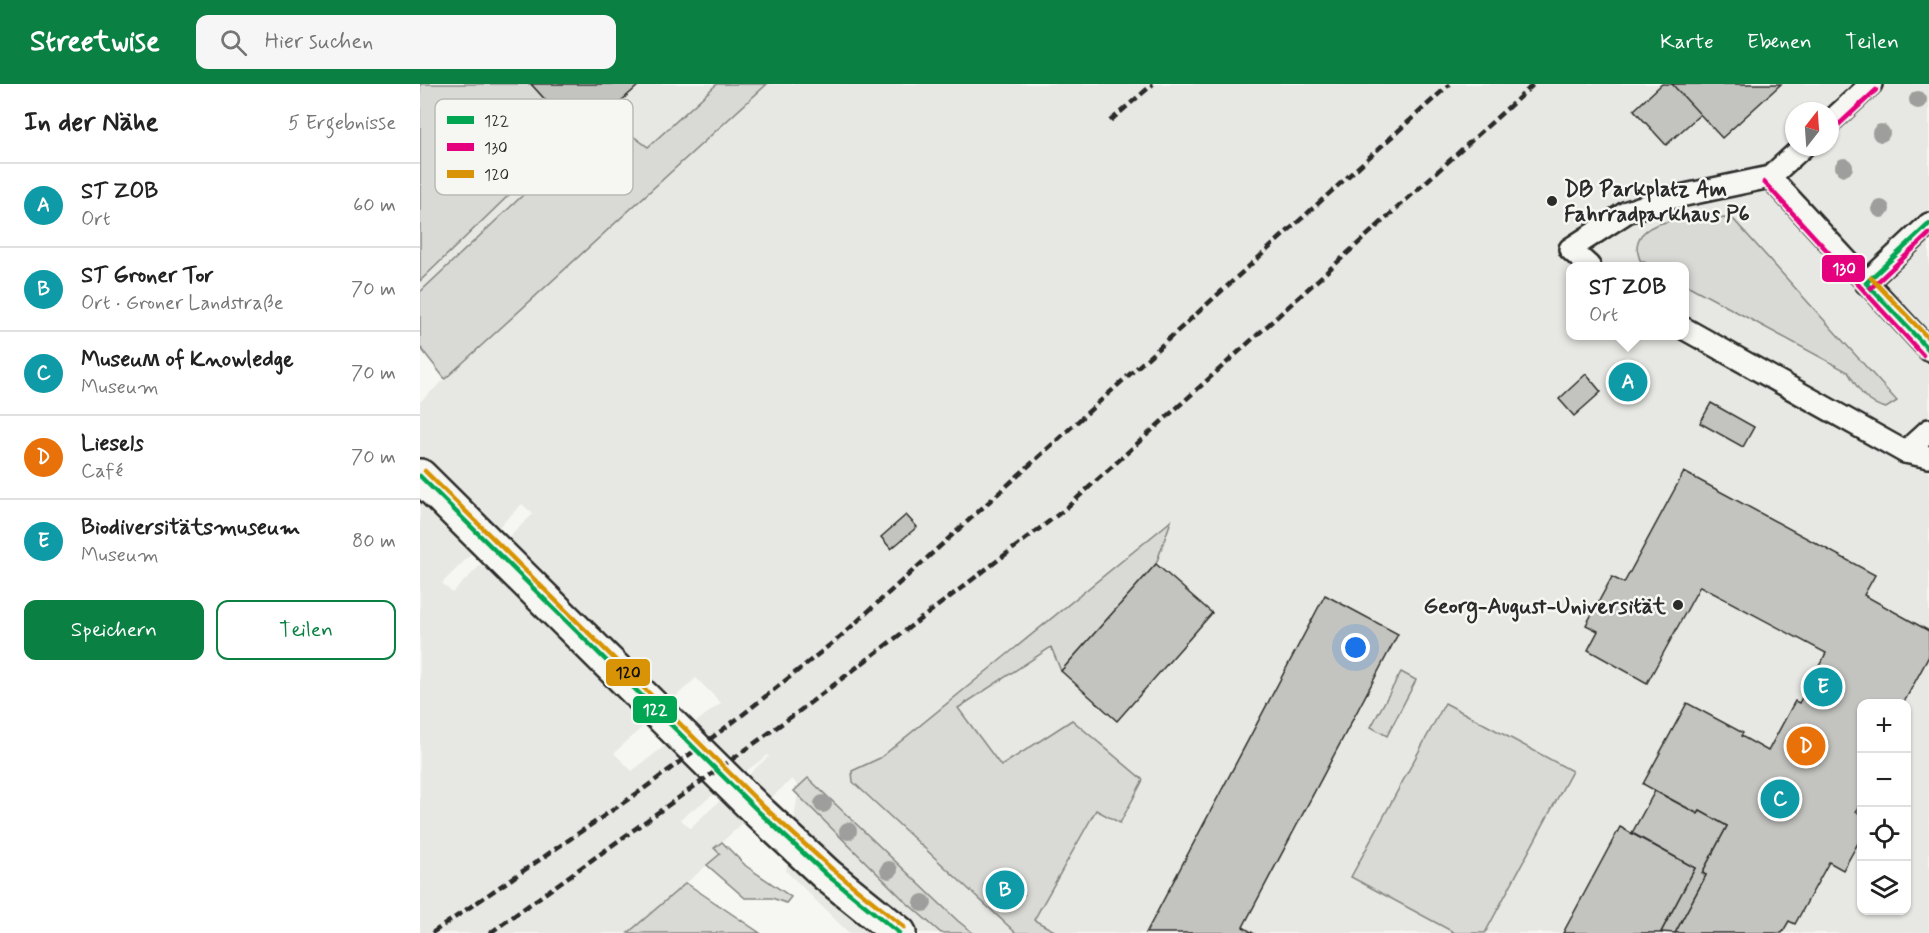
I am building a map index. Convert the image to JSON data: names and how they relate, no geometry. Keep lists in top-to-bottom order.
{
  "places": ["DB Parkplatz Am Fahrradparkhaus P6", "Georg-August-Universität"],
  "lines": ["transit line 130", "transit line 122", "transit line 120"],
  "legend": ["122", "130", "120"],
  "north": "top",
  "page": {
    "header": "Streetwise",
    "search": "Hier suchen",
    "nav": ["Karte", "Ebenen", "Teilen"],
    "heading": ["In der Nähe", "5 Ergebnisse"],
    "list": [
      {
        "mark": "A",
        "name": "ST ZOB",
        "note": "Ort",
        "value": "60 m"
      },
      {
        "mark": "B",
        "name": "ST Groner Tor",
        "note": "Ort · Groner Landstraße",
        "value": "70 m"
      },
      {
        "mark": "C",
        "name": "Museuʍ of Knowledge",
        "note": "Museum",
        "value": "70 m"
      },
      {
        "mark": "D",
        "name": "Liesels",
        "note": "Café",
        "value": "70 m"
      },
      {
        "mark": "E",
        "name": "Biodiversitätsmuseum",
        "note": "Museum",
        "value": "80 m"
      }
    ],
    "popup": ["ST ZOB", "Ort"],
    "pins": [
      "A",
      "E",
      "D",
      "C",
      "B"
    ],
    "buttons": ["Speichern", "Teilen"],
    "map_buttons": ["+", "−"]
  }
}
